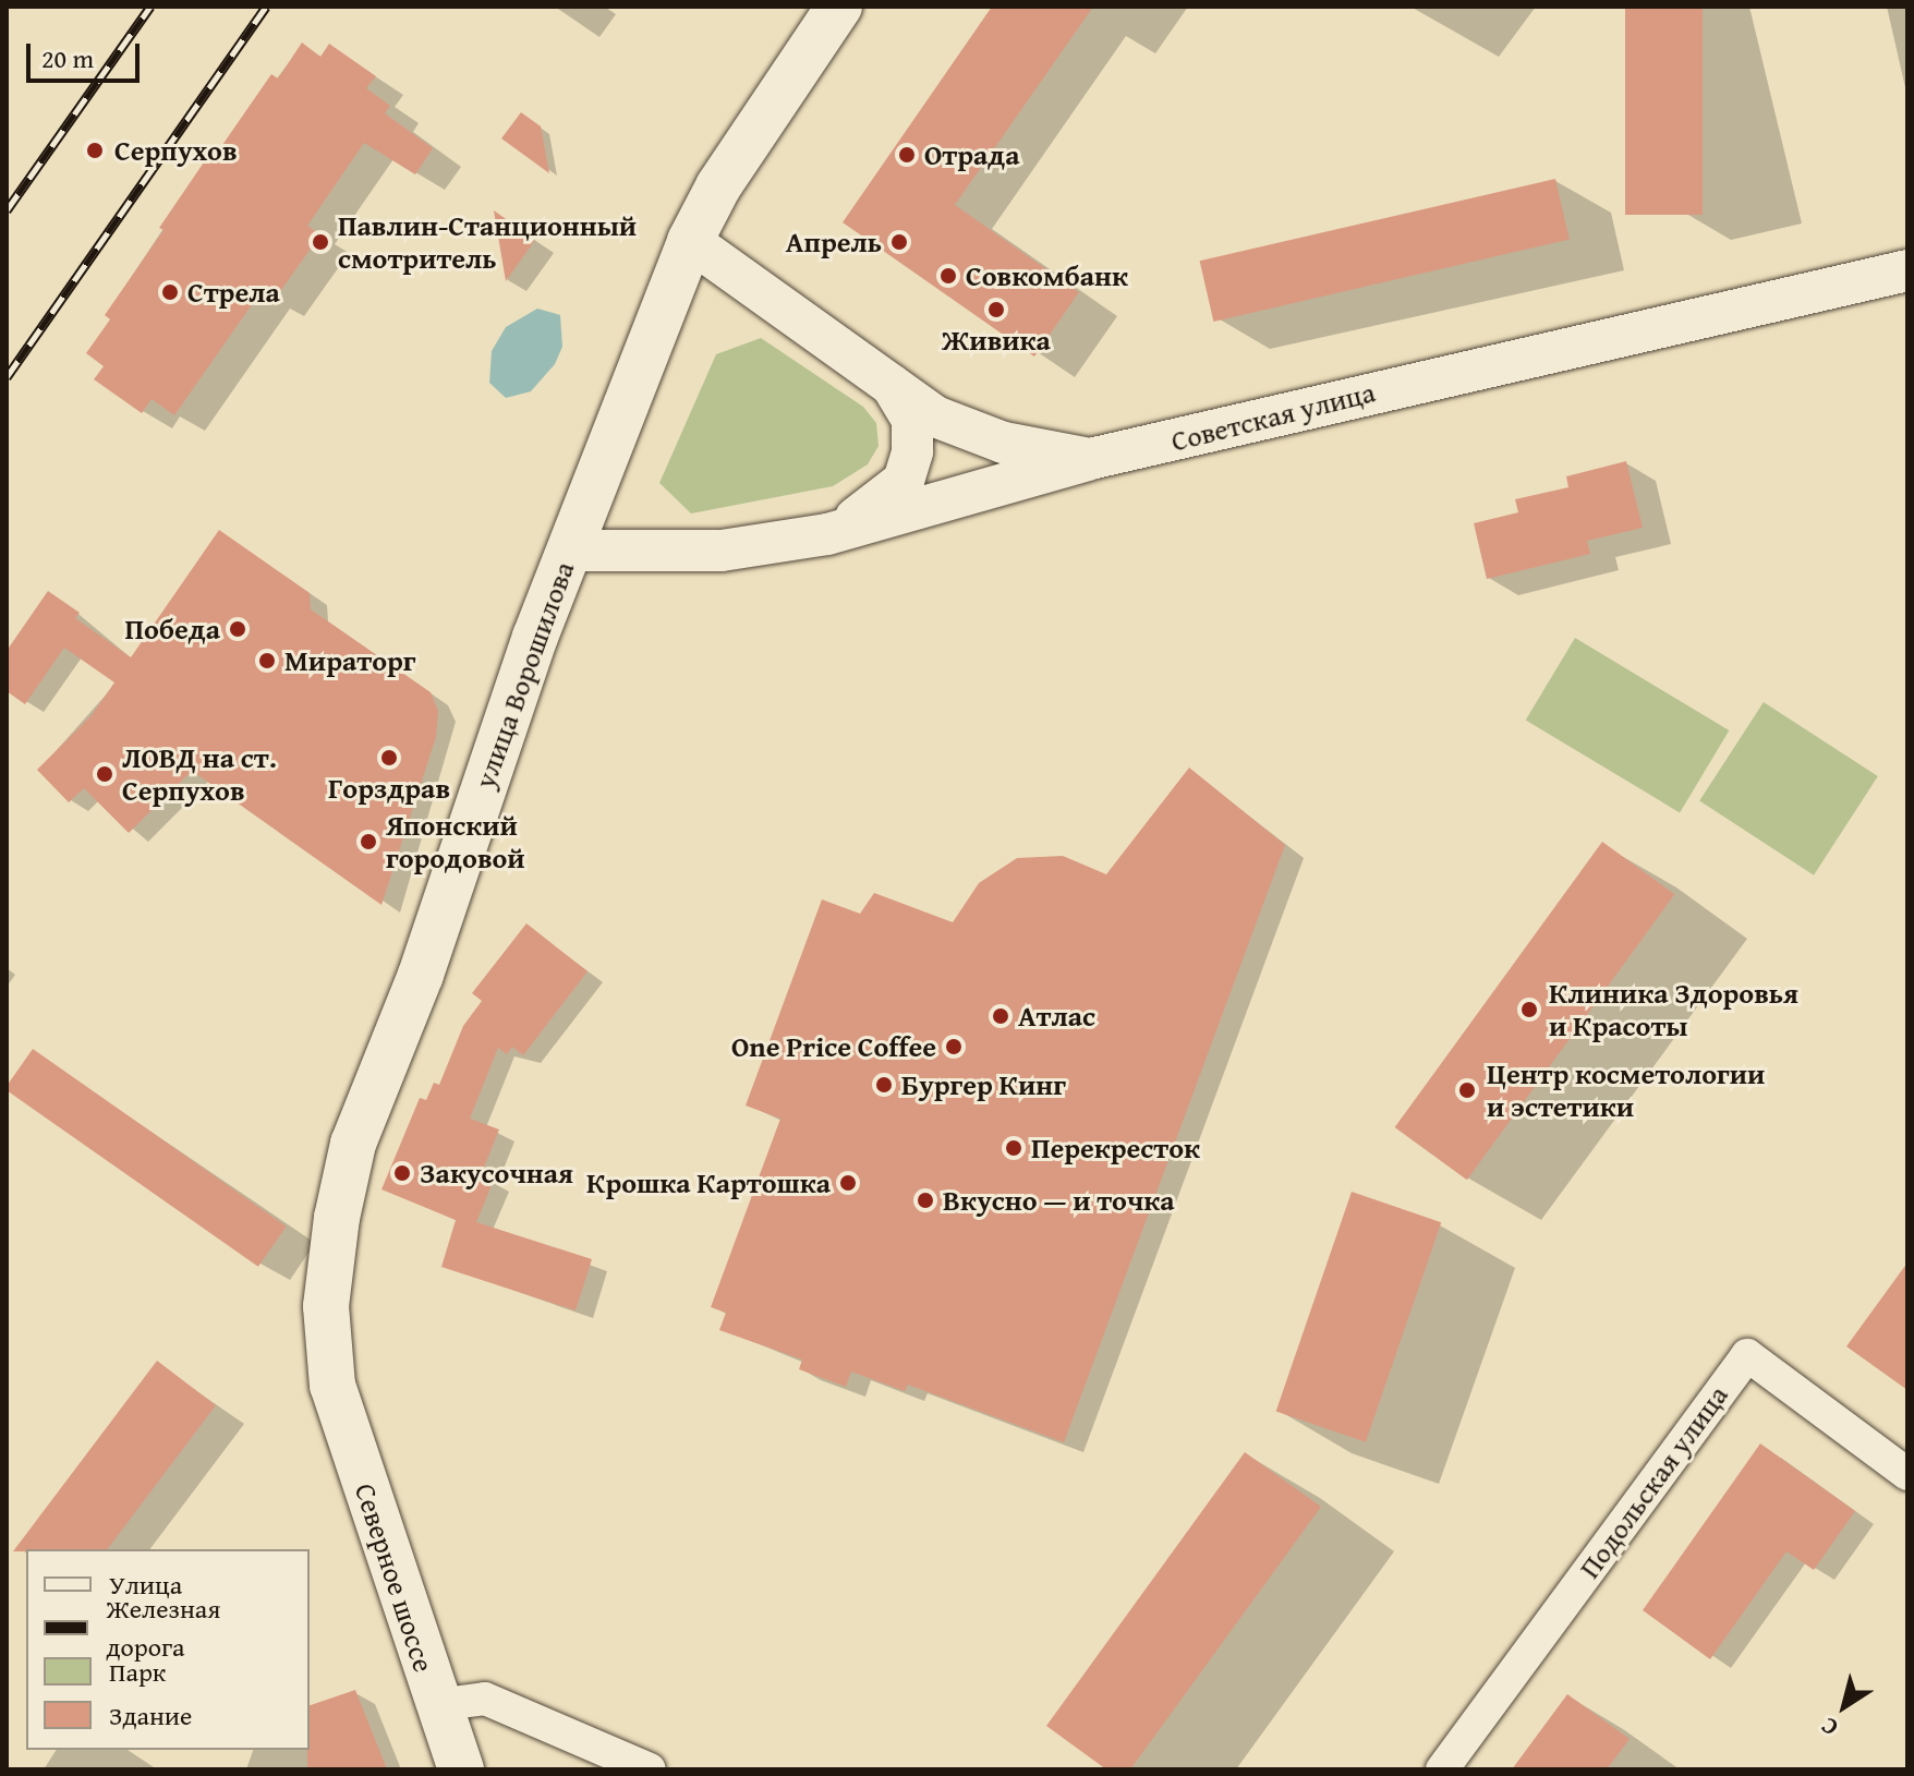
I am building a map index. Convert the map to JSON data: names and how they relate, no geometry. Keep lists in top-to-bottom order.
{
  "streets": {
    "main road": ["улица Ворошилова", "Северное шоссе"],
    "street": ["Советская улица", "Подольская улица"]
  },
  "crossings": [
    ["Советская улица", "улица Ворошилова"],
    ["улица Ворошилова", "Северное шоссе"]
  ],
  "places": [
    "Серпухов",
    "Отрада",
    "Павлин-Станционный смотритель",
    "Апрель",
    "Совкомбанк",
    "Стрела",
    "Живика",
    "Победа",
    "Мираторг",
    "Горздрав",
    "ЛОВД на ст. Серпухов",
    "Японский городовой",
    "Клиника Здоровья и Красоты",
    "Атлас",
    "One Price Coffee",
    "Бургер Кинг",
    "Центр косметологии и эстетики",
    "Перекресток",
    "Закусочная",
    "Крошка Картошка",
    "Вкусно — и точка"
  ],
  "legend": [
    "Улица",
    "Железная дорога",
    "Парк",
    "Здание"
  ],
  "scale_bar": "20 m",
  "north": "bottom left"
}
